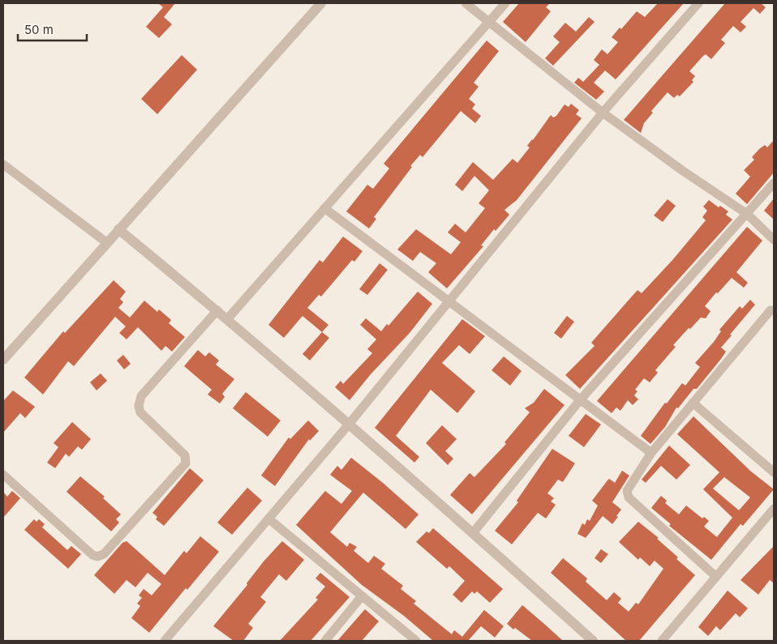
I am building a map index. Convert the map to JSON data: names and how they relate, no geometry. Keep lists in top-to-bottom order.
{
  "scale_bar": "50 m"
}
